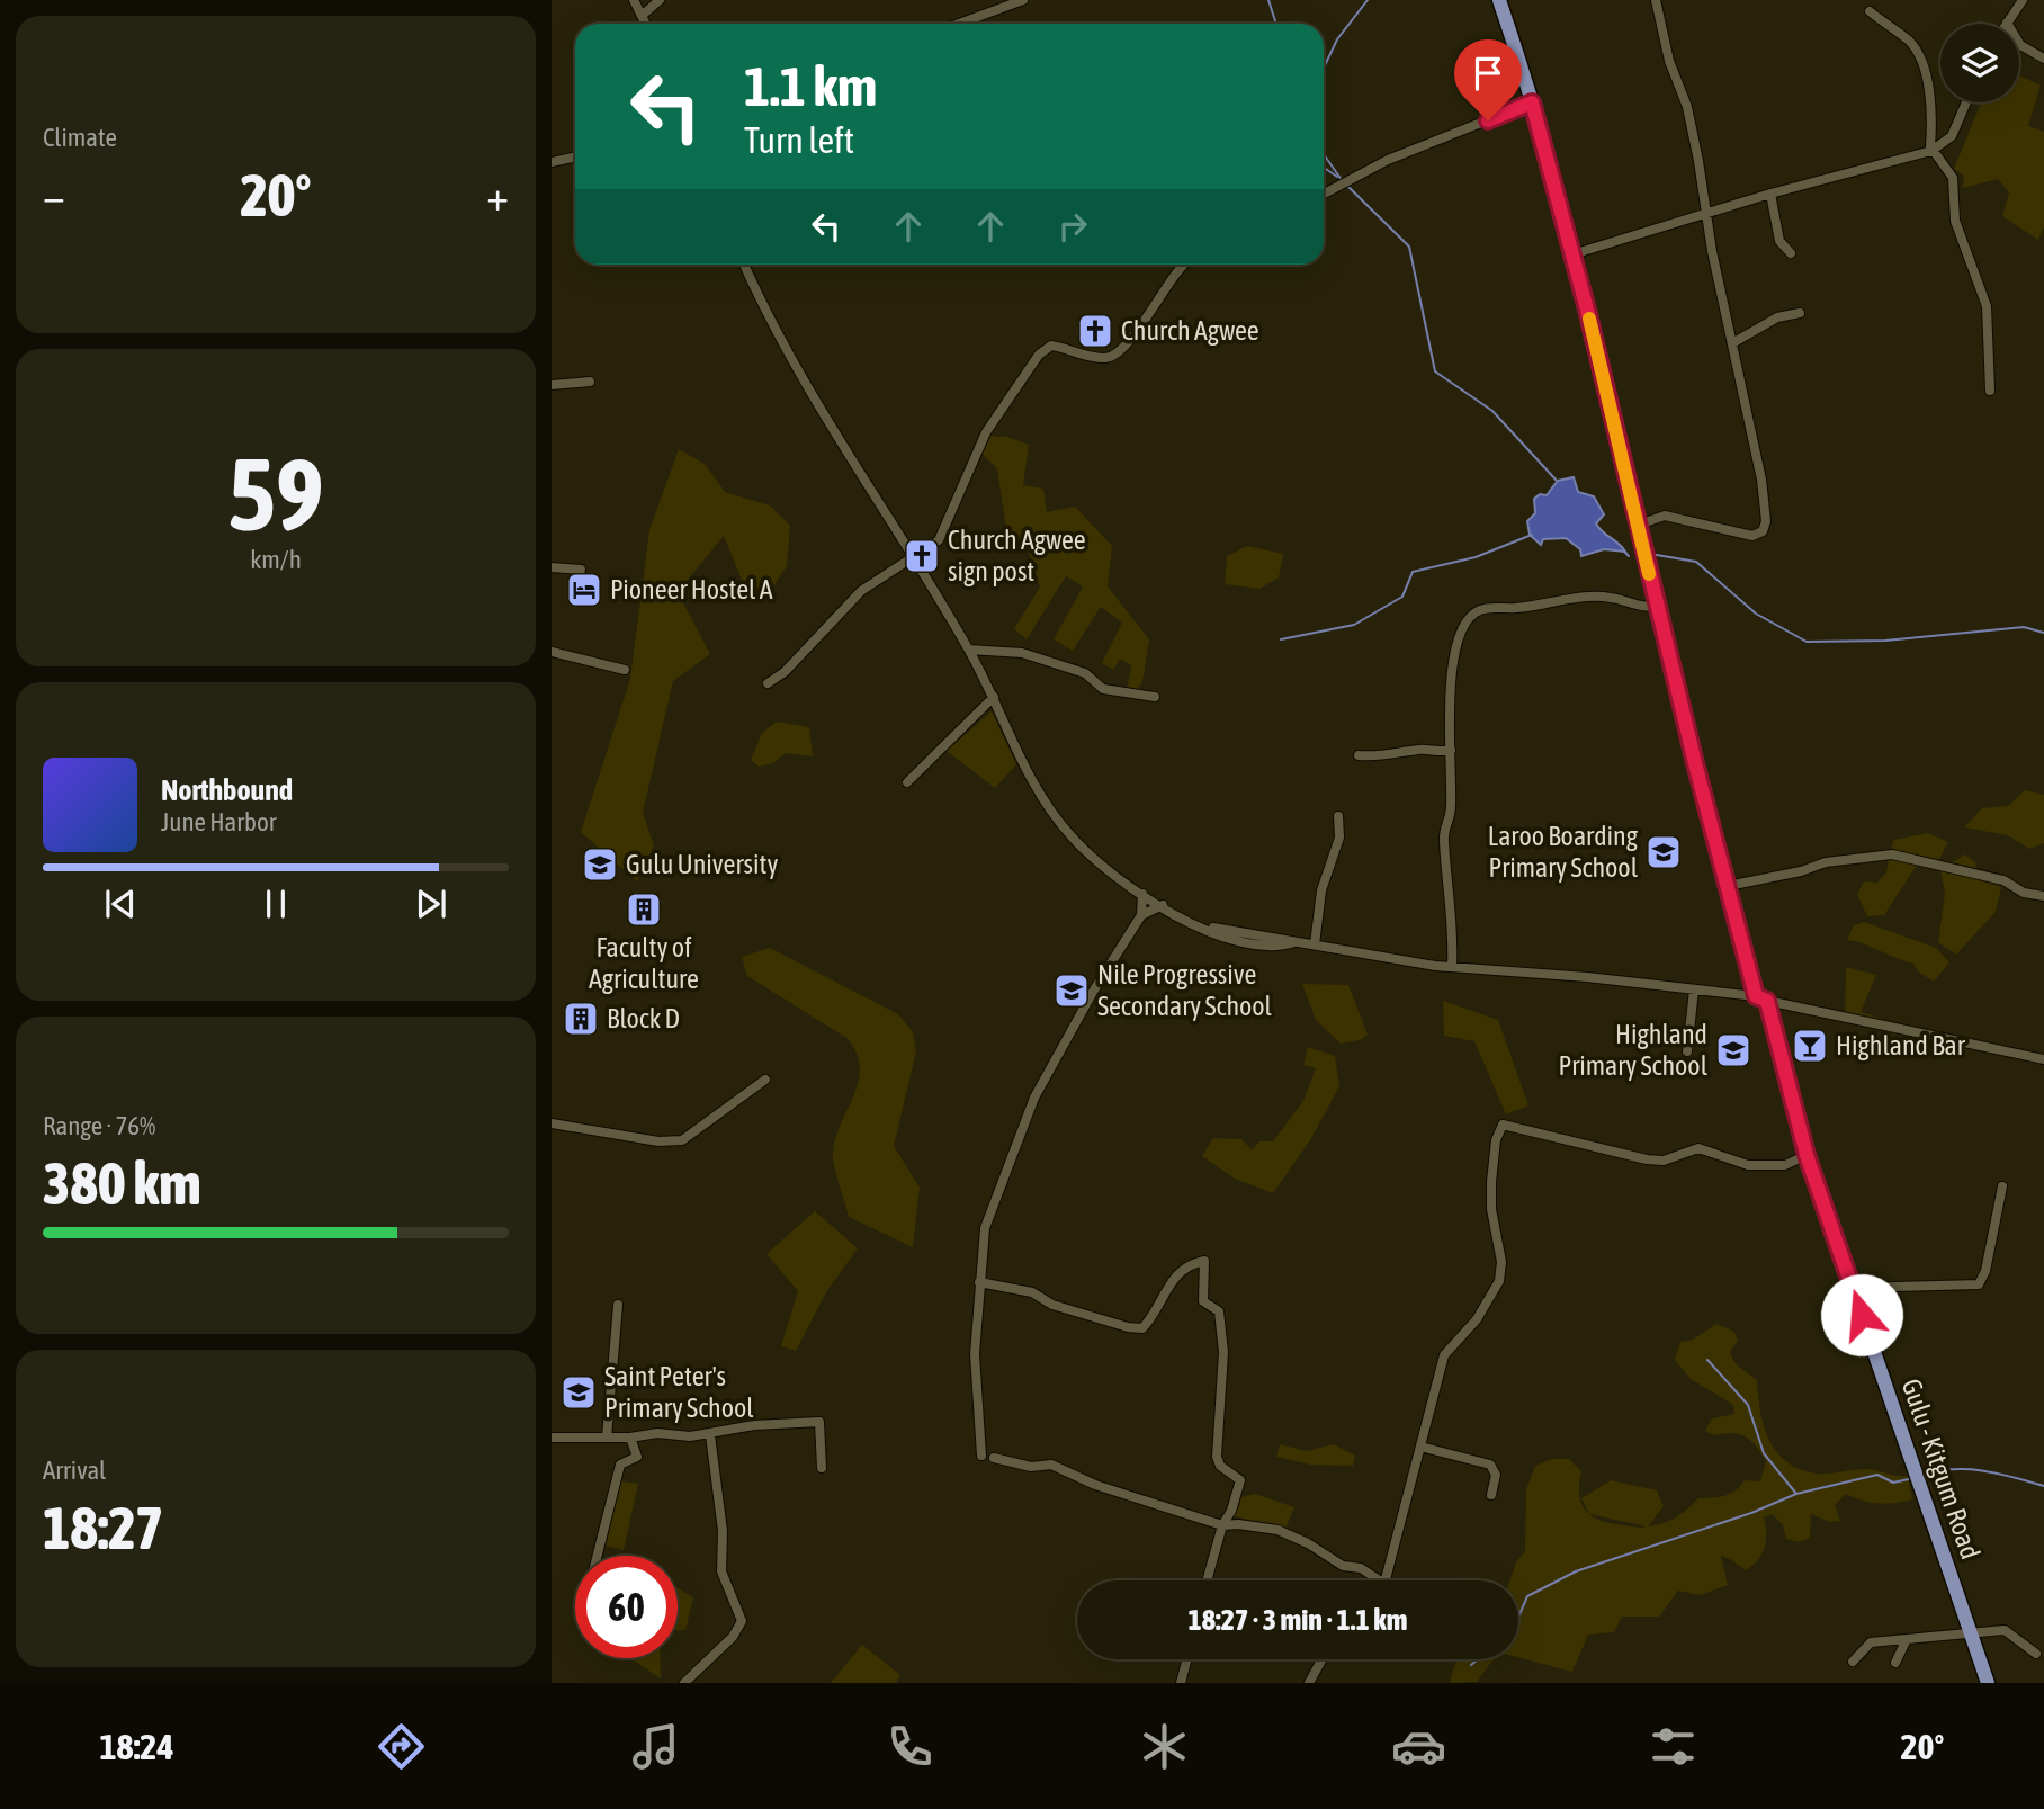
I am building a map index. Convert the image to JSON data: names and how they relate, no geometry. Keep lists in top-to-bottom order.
{
  "streets": {
    "main road": ["Gulu - Kitgum Road"]
  },
  "places": {
    "church": ["Church Agwee", "Church Agwee sign post"],
    "hotel": ["Pioneer Hostel A"],
    "school or university": [
      "Laroo Boarding Primary School",
      "Gulu University",
      "Nile Progressive Secondary School",
      "Highland Primary School",
      "Saint Peter's Primary School"
    ],
    "building": ["Faculty of Agriculture", "Block D"],
    "bar": ["Highland Bar"]
  },
  "page": {
    "tile": [
      "Climate",
      ["59", "km/h"],
      ["Range · 76%", "380 km"],
      ["Arrival", "18:27"]
    ],
    "turn": ["1.1 km", "Turn left"],
    "heat": ["−", "20°", "+"],
    "song": ["Northbound", "June Harbor"],
    "limit": "60",
    "trip": "18:27 · 3 min · 1.1 km",
    "tabs": ["18:24", "20°"]
  }
}
